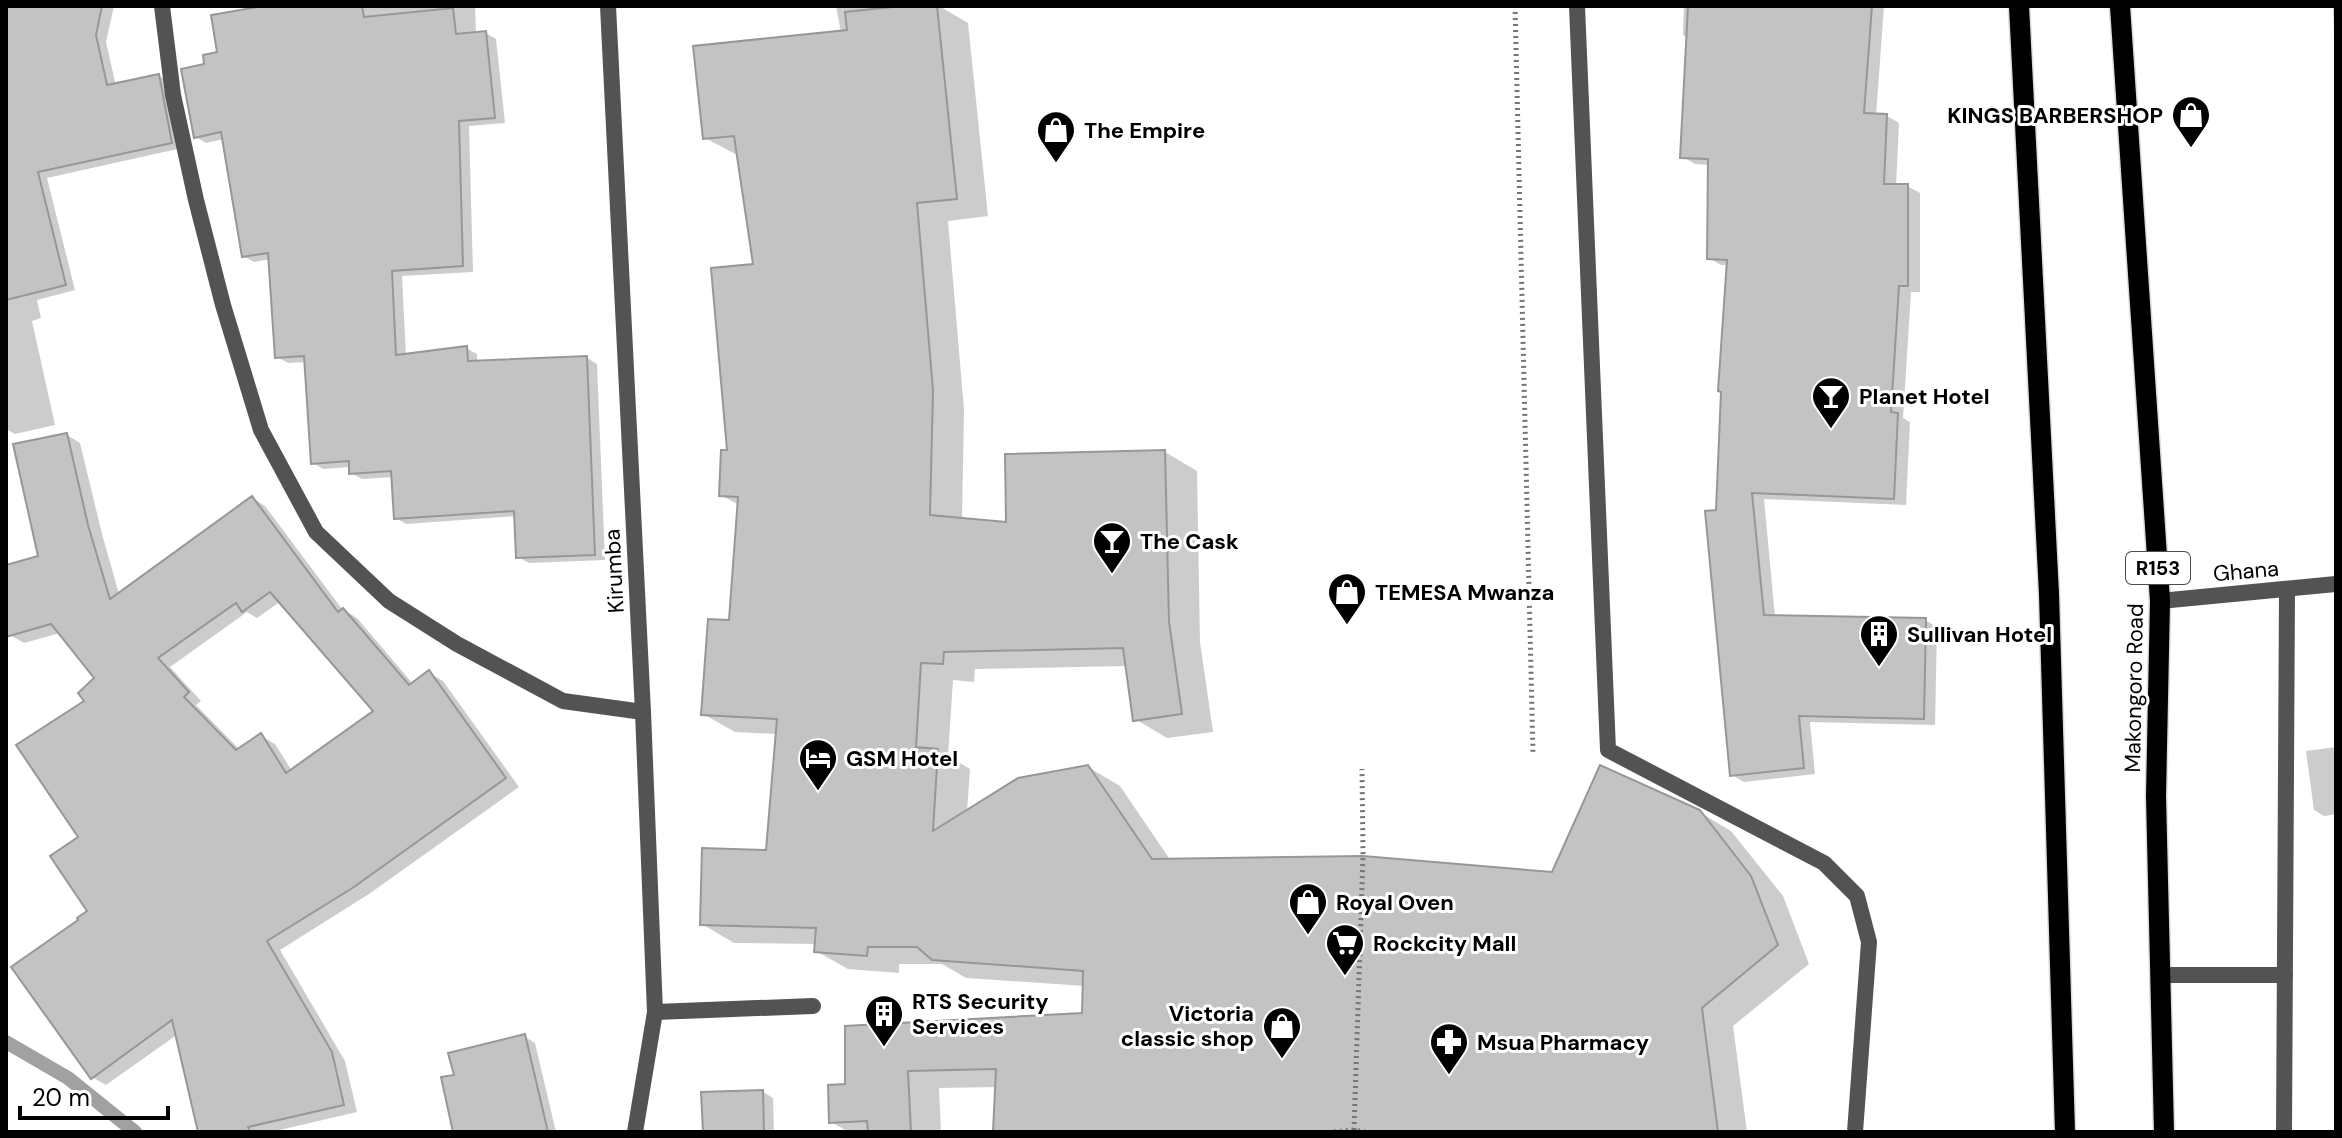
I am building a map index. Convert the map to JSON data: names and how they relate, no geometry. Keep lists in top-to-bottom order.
{
  "streets": {
    "main road": ["R153", "Makongoro Road"],
    "street": ["Kirumba", "Ghana"]
  },
  "crossings": [
    ["Ghana", "Makongoro Road"]
  ],
  "places": {
    "shop": [
      "KINGS BARBERSHOP",
      "The Empire",
      "TEMESA Mwanza",
      "Royal Oven",
      "Victoria classic shop"
    ],
    "bar": ["Planet Hotel", "The Cask"],
    "building": ["Sullivan Hotel", "RTS Security Services"],
    "hotel": ["GSM Hotel"],
    "supermarket": ["Rockcity Mall"],
    "pharmacy": ["Msua Pharmacy"]
  },
  "scale_bar": "20 m"
}
